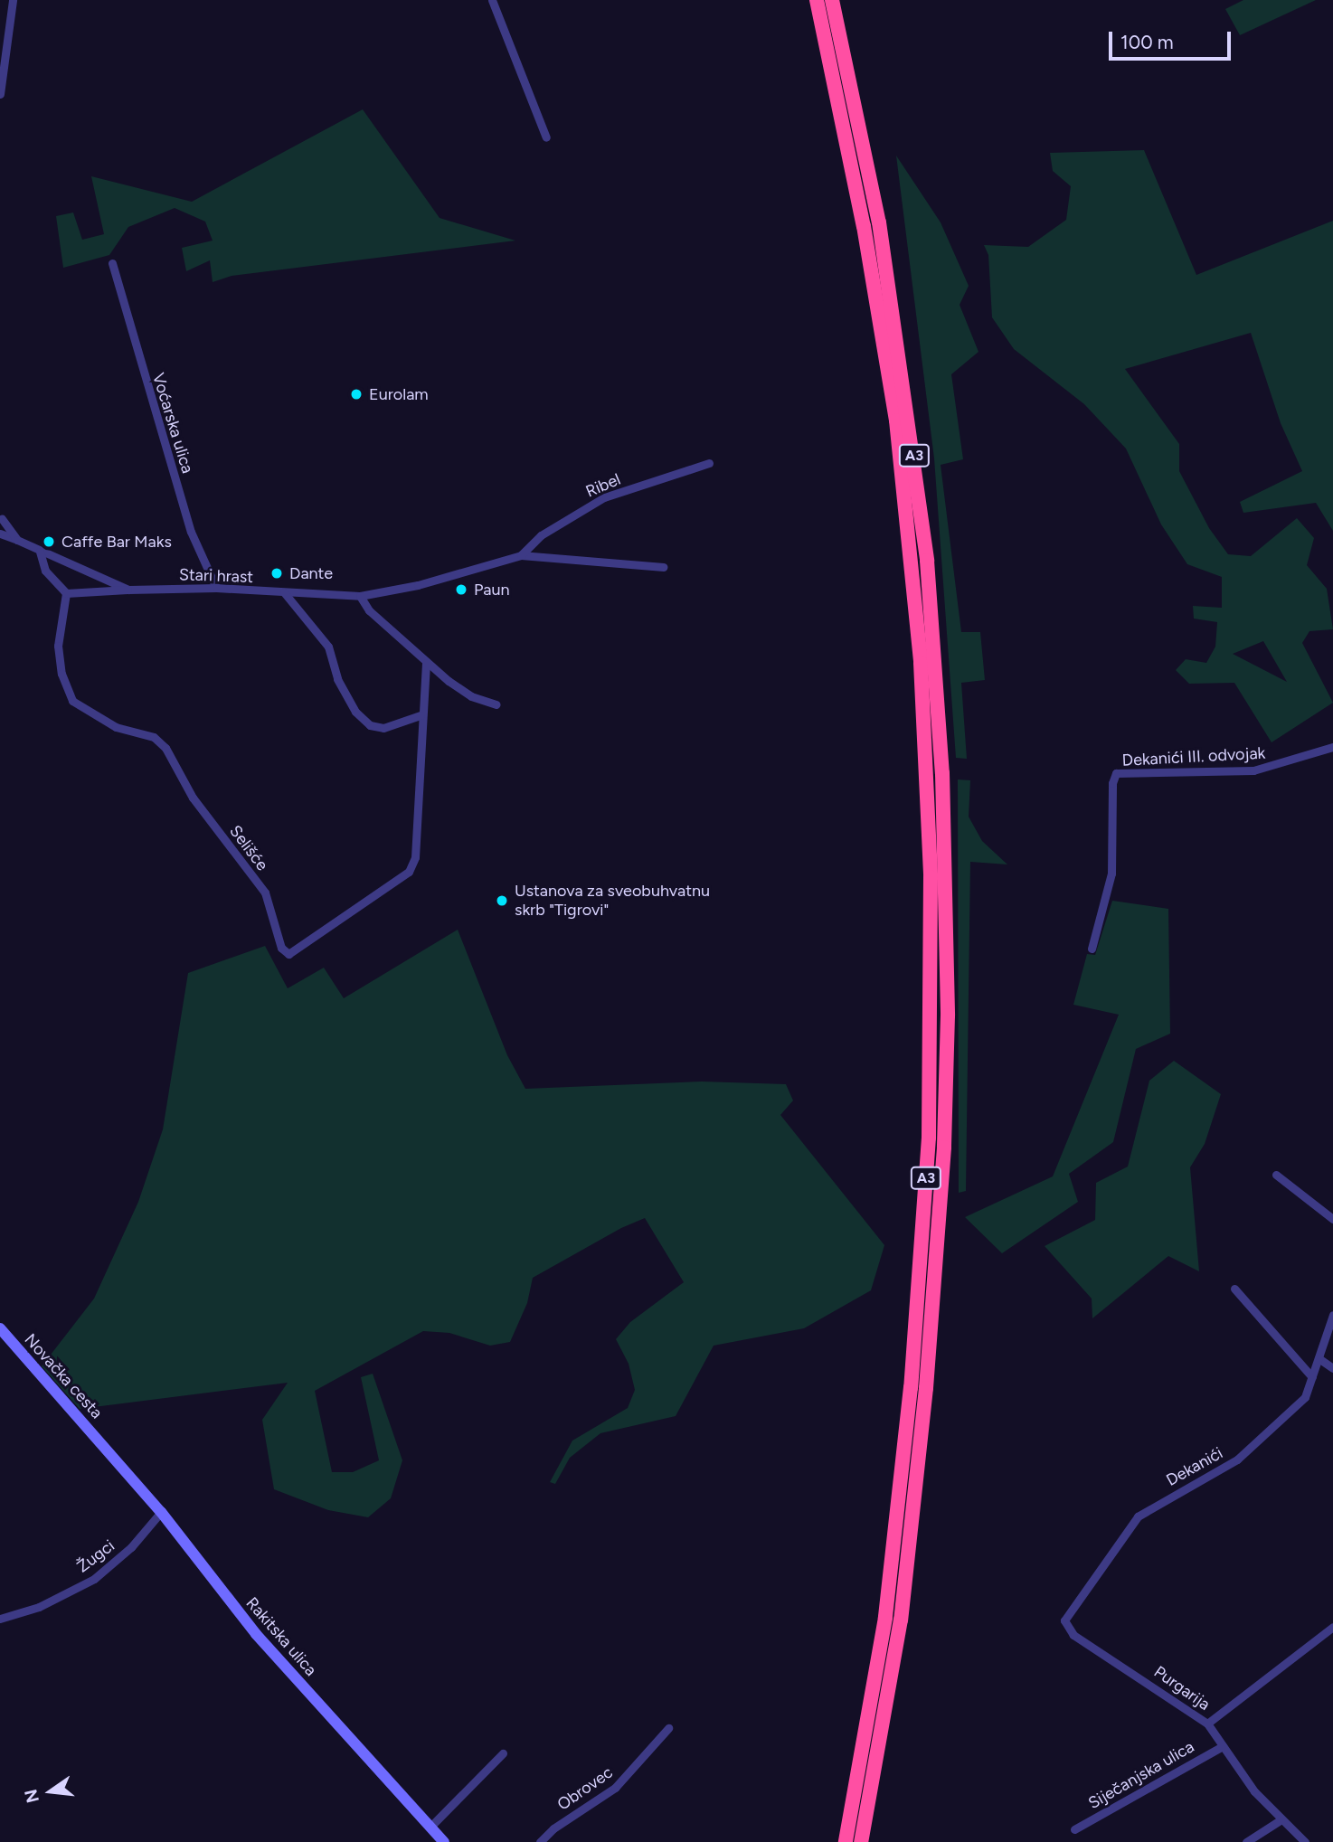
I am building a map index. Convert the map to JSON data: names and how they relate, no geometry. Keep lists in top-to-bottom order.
{
  "streets": {
    "highway": ["A3"],
    "street": [
      "Voćarska ulica",
      "Ribel",
      "Stari hrast",
      "Dekanići III. odvojak",
      "Selišće",
      "Novačka cesta",
      "Dekanići",
      "Žugci",
      "Rakitska ulica",
      "Purgarija",
      "Siječanjska ulica",
      "Obrovec"
    ]
  },
  "crossings": [
    ["Voćarska ulica", "Stari hrast"],
    ["Ribel", "Stari hrast"],
    ["Novačka cesta", "Rakitska ulica"],
    ["Dekanići", "Purgarija"],
    ["Žugci", "Rakitska ulica"],
    ["Purgarija", "Siječanjska ulica"]
  ],
  "places": [
    "Eurolam",
    "Caffe Bar Maks",
    "Dante",
    "Paun",
    "Ustanova za sveobuhvatnu skrb \"Tigrovi\""
  ],
  "scale_bar": "100 m",
  "north": "left"
}
